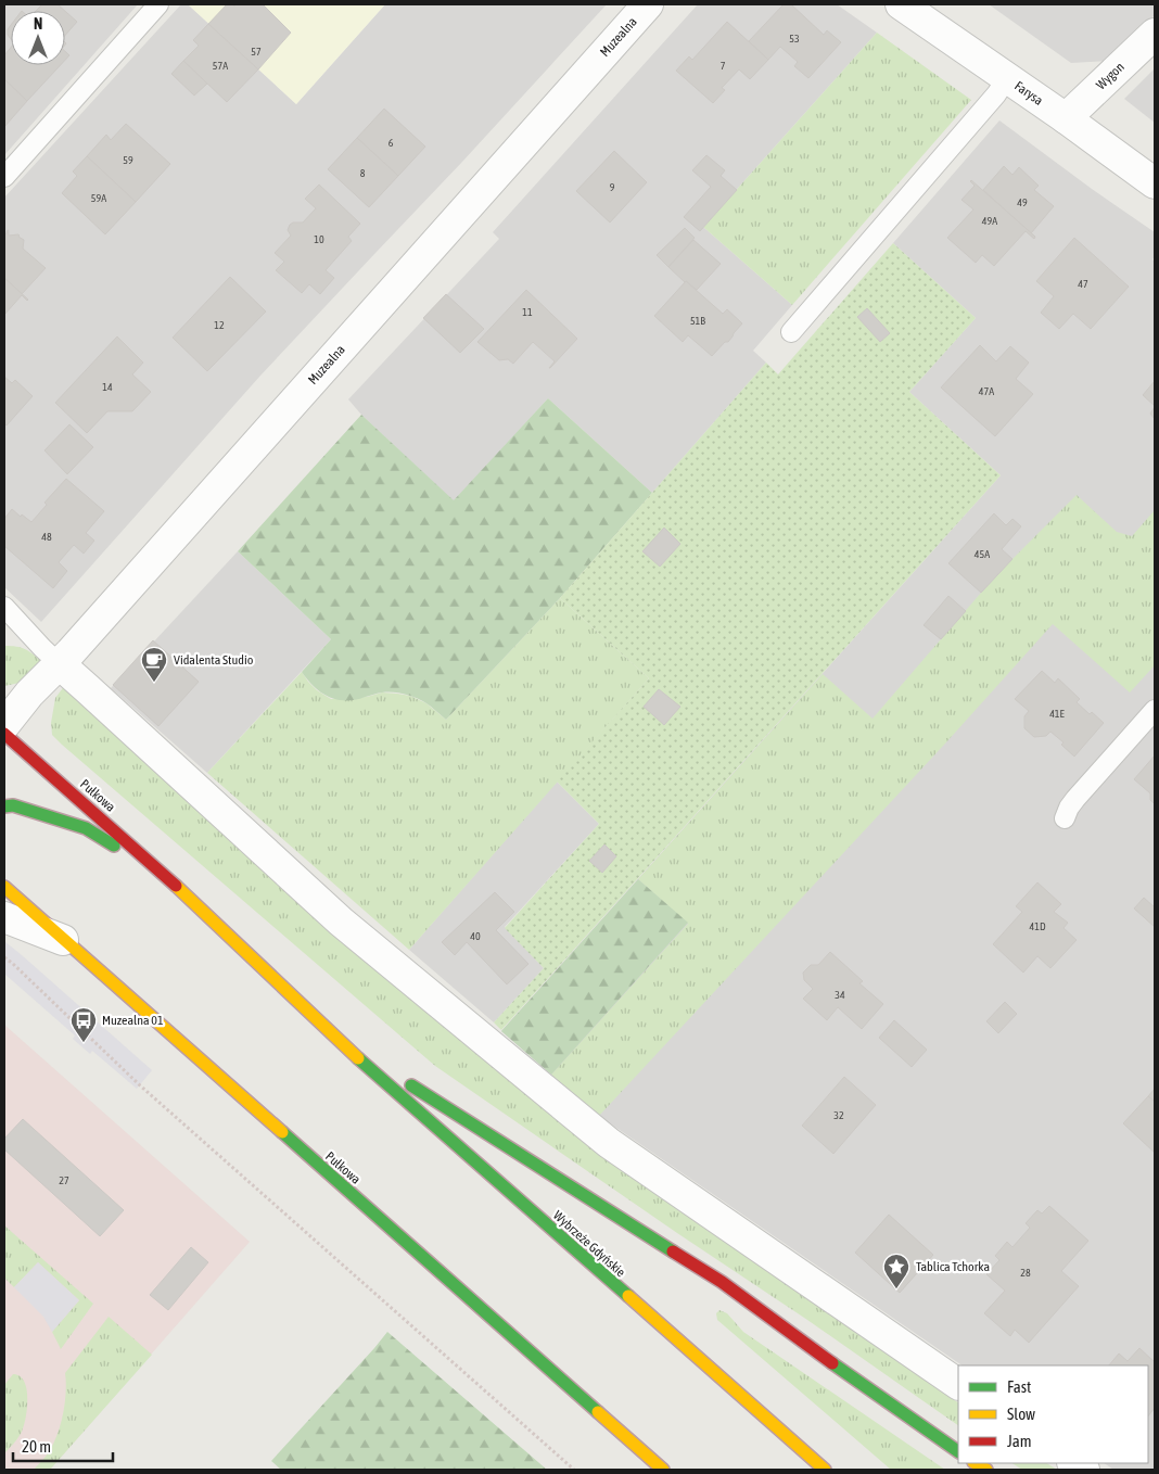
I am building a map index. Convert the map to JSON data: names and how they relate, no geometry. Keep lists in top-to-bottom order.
{
  "streets": {
    "highway": ["Pułkowa", "Wybrzeże Gdyńskie"],
    "street": ["Muzealna", "Wygon", "Farysa"]
  },
  "crossings": [
    ["Wygon", "Farysa"],
    ["Pułkowa", "Wybrzeże Gdyńskie"]
  ],
  "places": {
    "cafe": ["Vidalenta Studio"],
    "bus stop": ["Muzealna 01"],
    "place": ["Tablica Tchorka"]
  },
  "house_numbers": [
    "53",
    "57",
    "57A",
    "7",
    "6",
    "59",
    "8",
    "9",
    "59A",
    "49",
    "49A",
    "10",
    "47",
    "11",
    "51B",
    "12",
    "14",
    "47A",
    "48",
    "45A",
    "41E",
    "41D",
    "40",
    "34",
    "32",
    "27",
    "28"
  ],
  "legend": ["Fast", "Slow", "Jam"],
  "scale_bar": "20 m",
  "north": "top"
}
